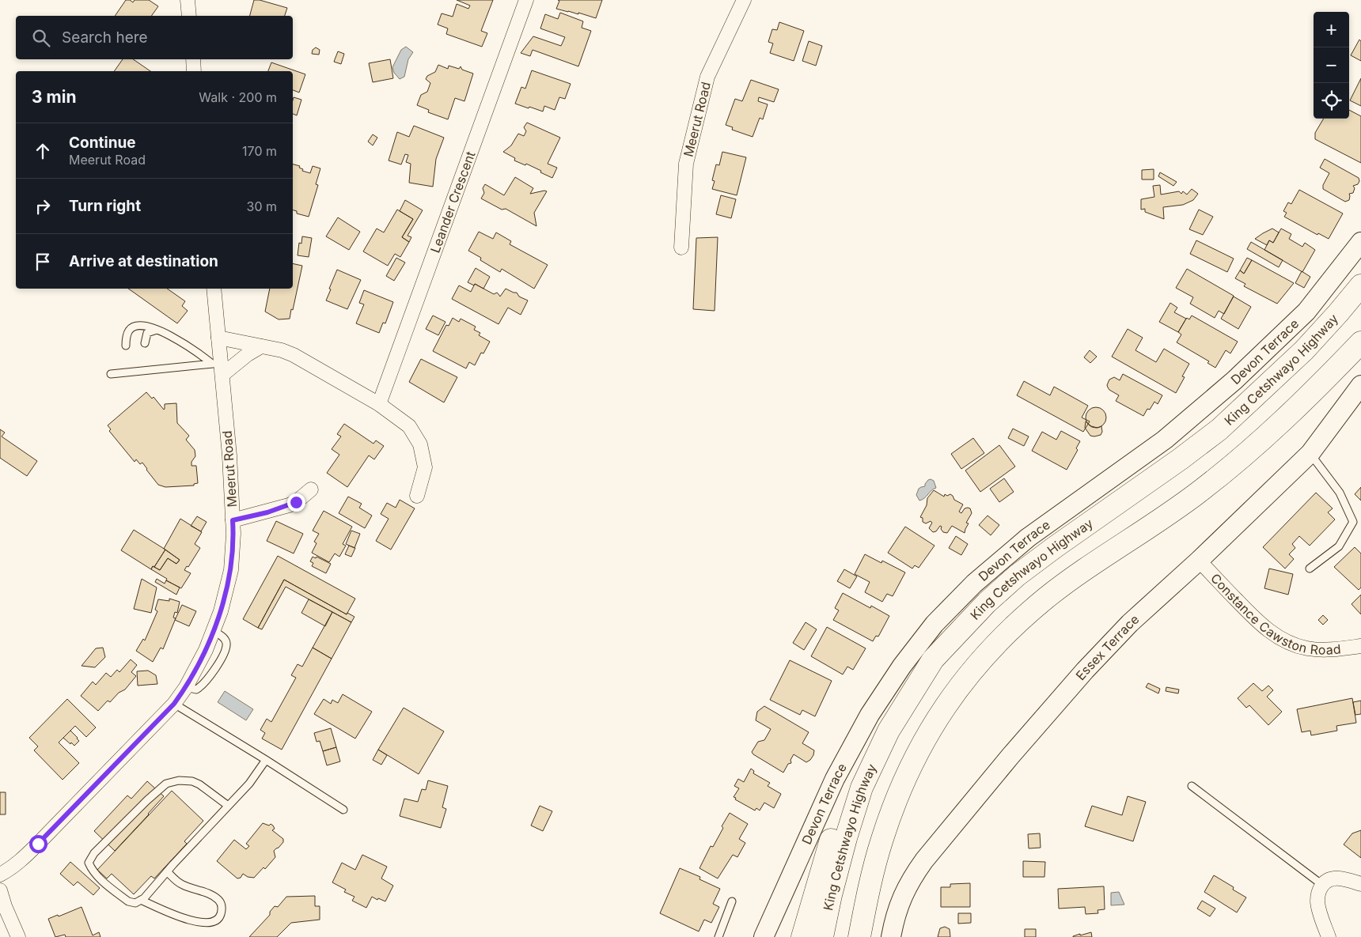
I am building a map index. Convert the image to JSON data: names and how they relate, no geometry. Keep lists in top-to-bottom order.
{
  "streets": {
    "highway": ["King Cetshwayo Highway"],
    "street": [
      "Meerut Road",
      "Leander Crescent",
      "Devon Terrace",
      "Constance Cawston Road",
      "Essex Terrace"
    ]
  },
  "crossings": [
    ["Constance Cawston Road", "Essex Terrace"]
  ],
  "page": {
    "map_buttons": ["+", "−"],
    "search": "Search here",
    "heading": ["3 min", "Walk · 200 m"],
    "list": [
      ["Continue", "Meerut Road", "170 m"],
      ["Turn right", "30 m"],
      "Arrive at destination"
    ]
  }
}
